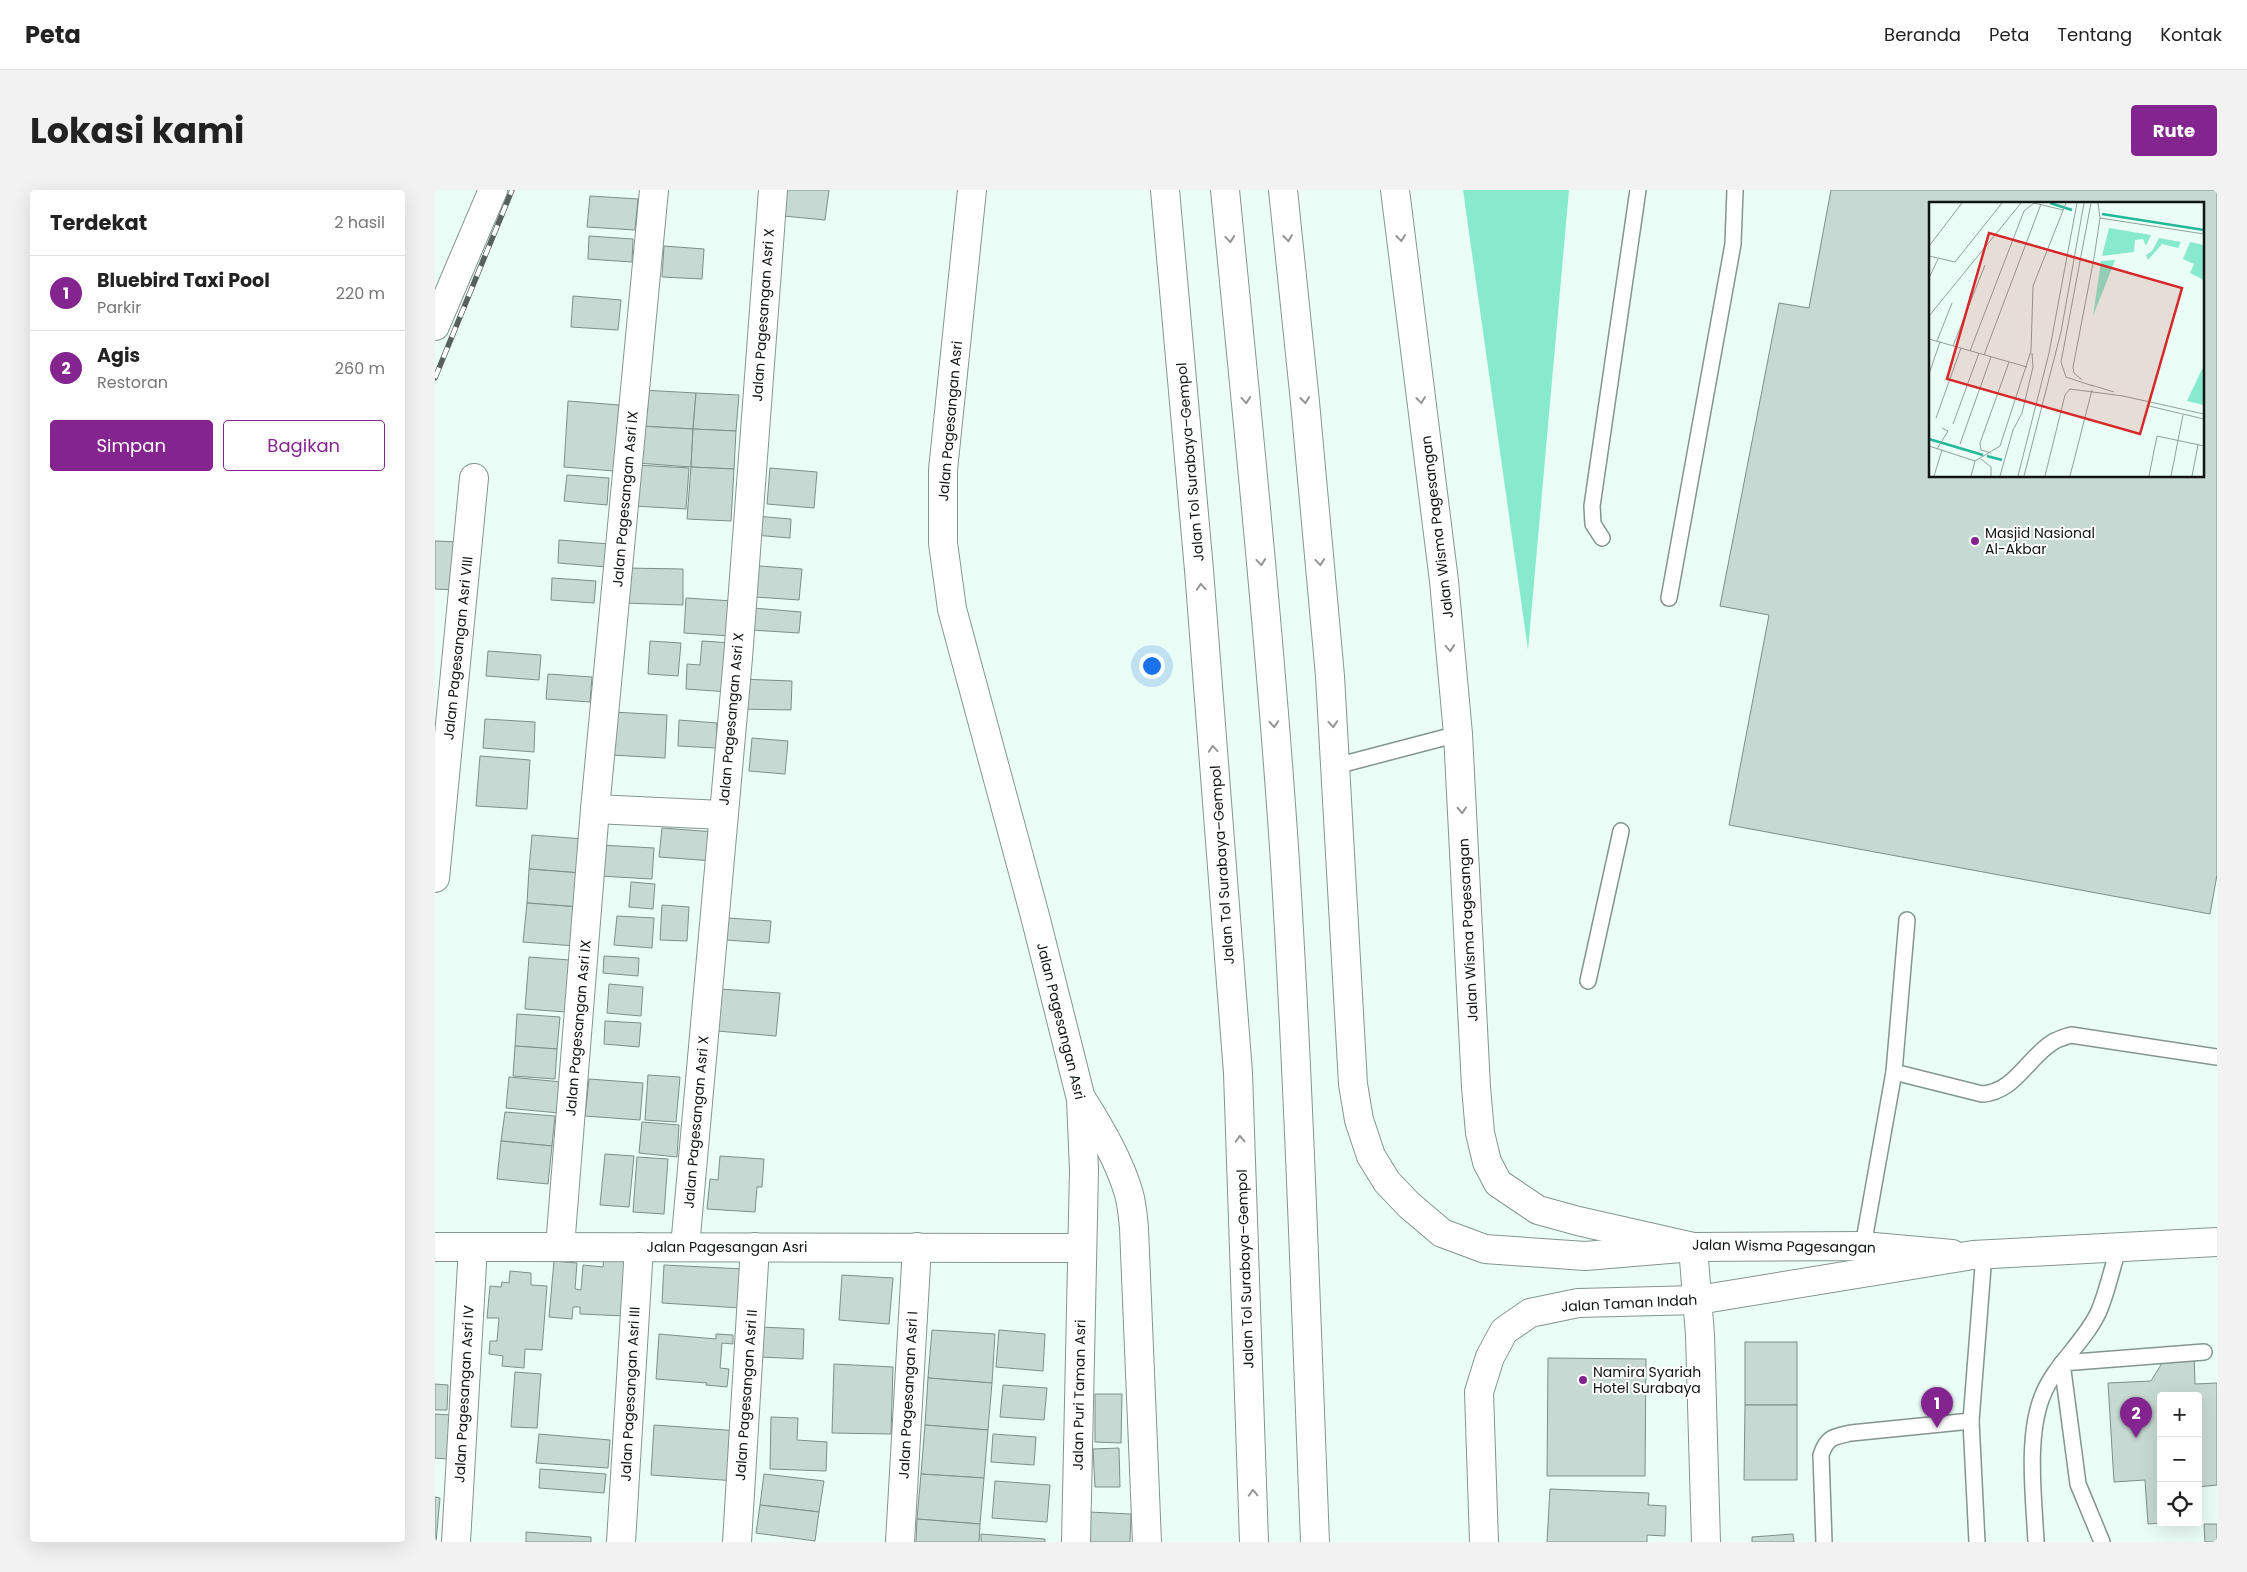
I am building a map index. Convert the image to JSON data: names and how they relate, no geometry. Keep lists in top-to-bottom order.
{
  "streets": {
    "main road": [
      "Jalan Pagesangan Asri X",
      "Jalan Pagesangan Asri",
      "Jalan Tol Surabaya–Gempol",
      "Jalan Pagesangan Asri IX",
      "Jalan Wisma Pagesangan",
      "Jalan Pagesangan Asri VIII",
      "Jalan Taman Indah",
      "Jalan Pagesangan Asri IV",
      "Jalan Pagesangan Asri III",
      "Jalan Pagesangan Asri II",
      "Jalan Pagesangan Asri I",
      "Jalan Puri Taman Asri"
    ]
  },
  "crossings": [
    ["Jalan Pagesangan Asri X", "Jalan Pagesangan Asri"],
    ["Jalan Pagesangan Asri", "Jalan Pagesangan Asri IX"],
    ["Jalan Pagesangan Asri", "Jalan Pagesangan Asri IV"],
    ["Jalan Pagesangan Asri", "Jalan Pagesangan Asri III"],
    ["Jalan Pagesangan Asri", "Jalan Pagesangan Asri II"],
    ["Jalan Pagesangan Asri", "Jalan Pagesangan Asri I"],
    ["Jalan Pagesangan Asri", "Jalan Puri Taman Asri"],
    ["Jalan Wisma Pagesangan", "Jalan Taman Indah"]
  ],
  "places": ["Masjid Nasional Al-Akbar", "Namira Syariah Hotel Surabaya"],
  "page": {
    "header": "Peta",
    "nav": [
      "Beranda",
      "Peta",
      "Tentang",
      "Kontak"
    ],
    "title": "Lokasi kami",
    "buttons": [
      "Rute",
      ["Simpan", "Bagikan"]
    ],
    "heading": ["Terdekat", "2 hasil"],
    "list": [
      {
        "mark": "1",
        "name": "Bluebird Taxi Pool",
        "note": "Parkir",
        "value": "220 m"
      },
      {
        "mark": "2",
        "name": "Agis",
        "note": "Restoran",
        "value": "260 m"
      }
    ],
    "pins": ["1", "2"],
    "map_buttons": ["+", "−"]
  }
}
